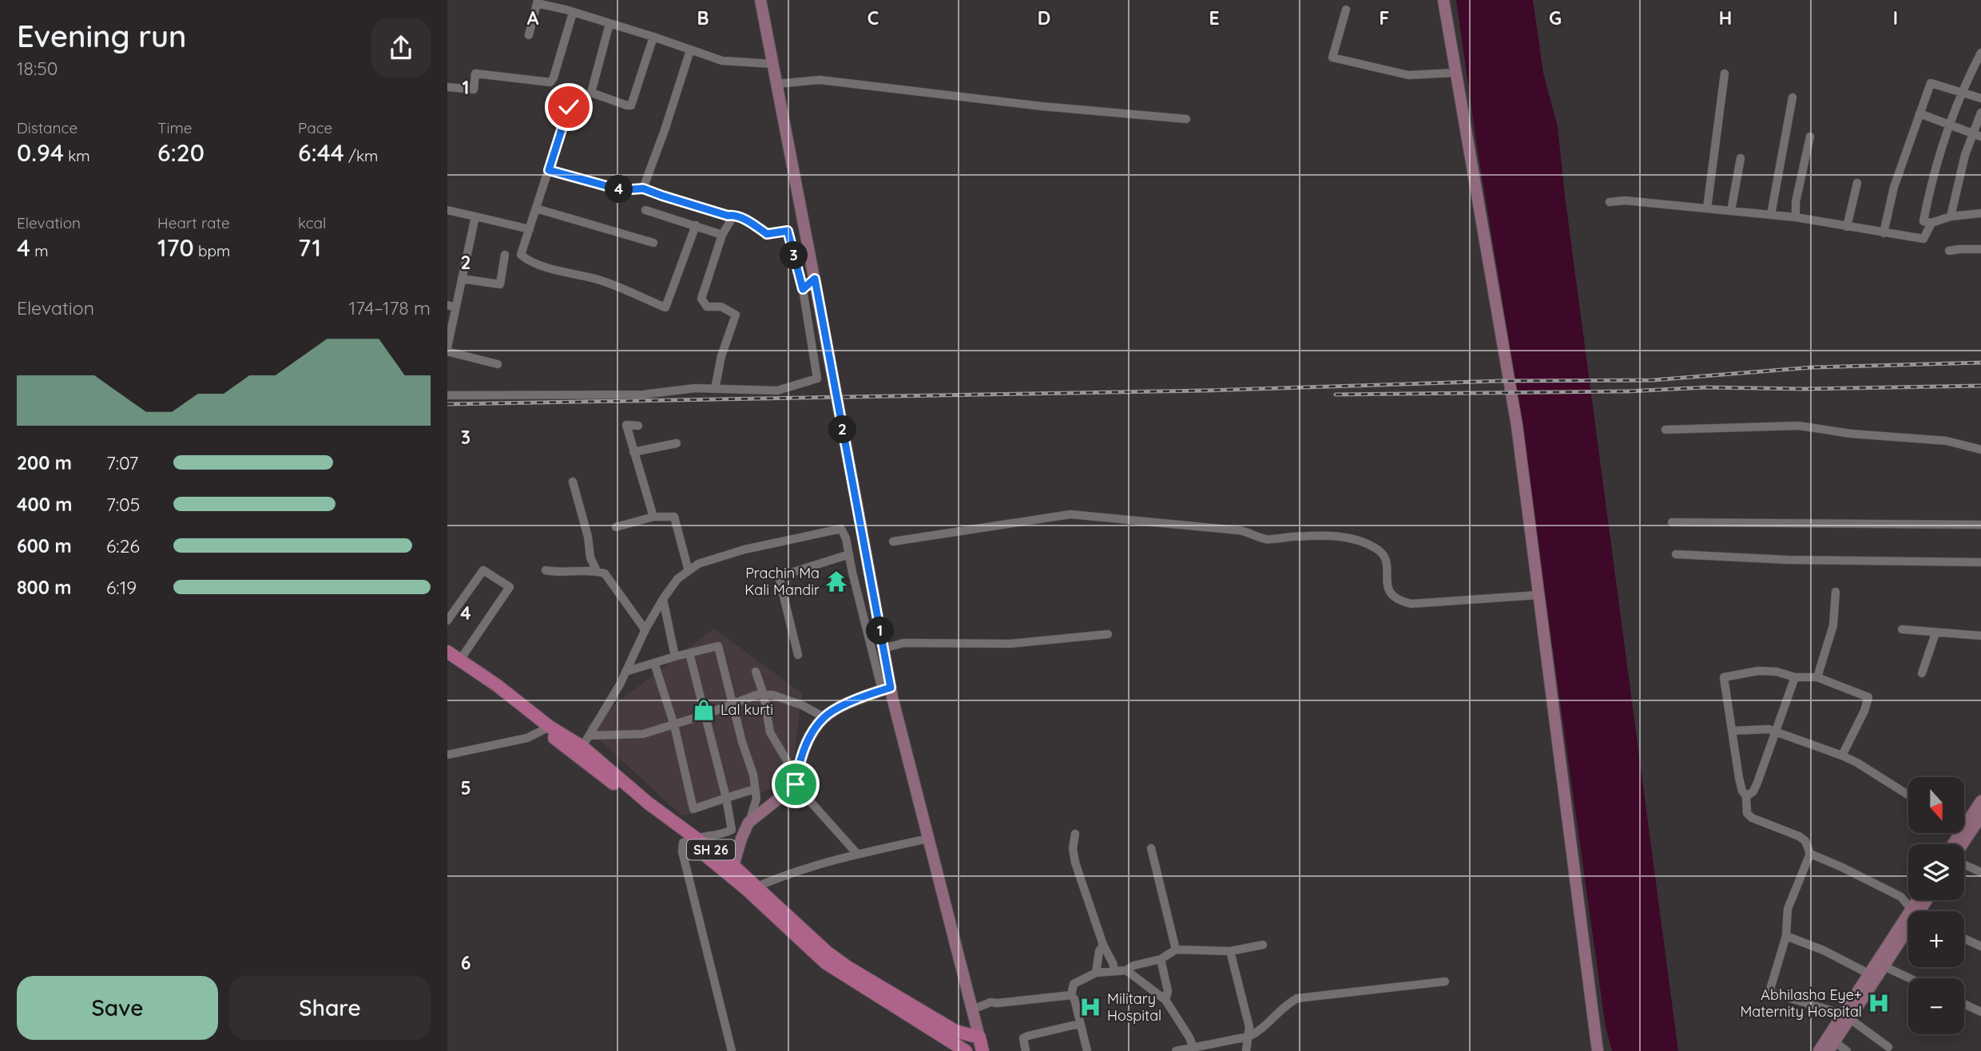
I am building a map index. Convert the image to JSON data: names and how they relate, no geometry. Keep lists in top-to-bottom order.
{
  "streets": {
    "main road": ["SH 26"]
  },
  "places": {
    "temple": ["Prachin Ma Kali Mandir"],
    "shop": ["Lal kurti"],
    "hospital": ["Abhilasha Eye+ Maternity Hospital", "Military Hospital"]
  },
  "north": "bottom",
  "page": {
    "heading": ["Evening run", "18:50"],
    "stats": [
      ["Distance", "0.94 km"],
      ["Time", "6:20"],
      ["Pace", "6:44 /km"],
      ["Elevation", "4 m"],
      ["Heart rate", "170 bpm"],
      ["kcal", "71"]
    ],
    "pins": [
      "4",
      "3",
      "2",
      "1"
    ],
    "chart": ["Elevation", "174–178 m"],
    "list": [
      {
        "name": "200 m",
        "note": "7:07"
      },
      {
        "name": "400 m",
        "note": "7:05"
      },
      {
        "name": "600 m",
        "note": "6:26"
      },
      {
        "name": "800 m",
        "note": "6:19"
      }
    ],
    "map_buttons": ["+", "−"],
    "buttons": ["Save", "Share"]
  },
  "grid": {
    "columns": [
      "A",
      "B",
      "C",
      "D",
      "E",
      "F",
      "G",
      "H",
      "I"
    ],
    "rows": [
      "1",
      "2",
      "3",
      "4",
      "5",
      "6"
    ]
  }
}
